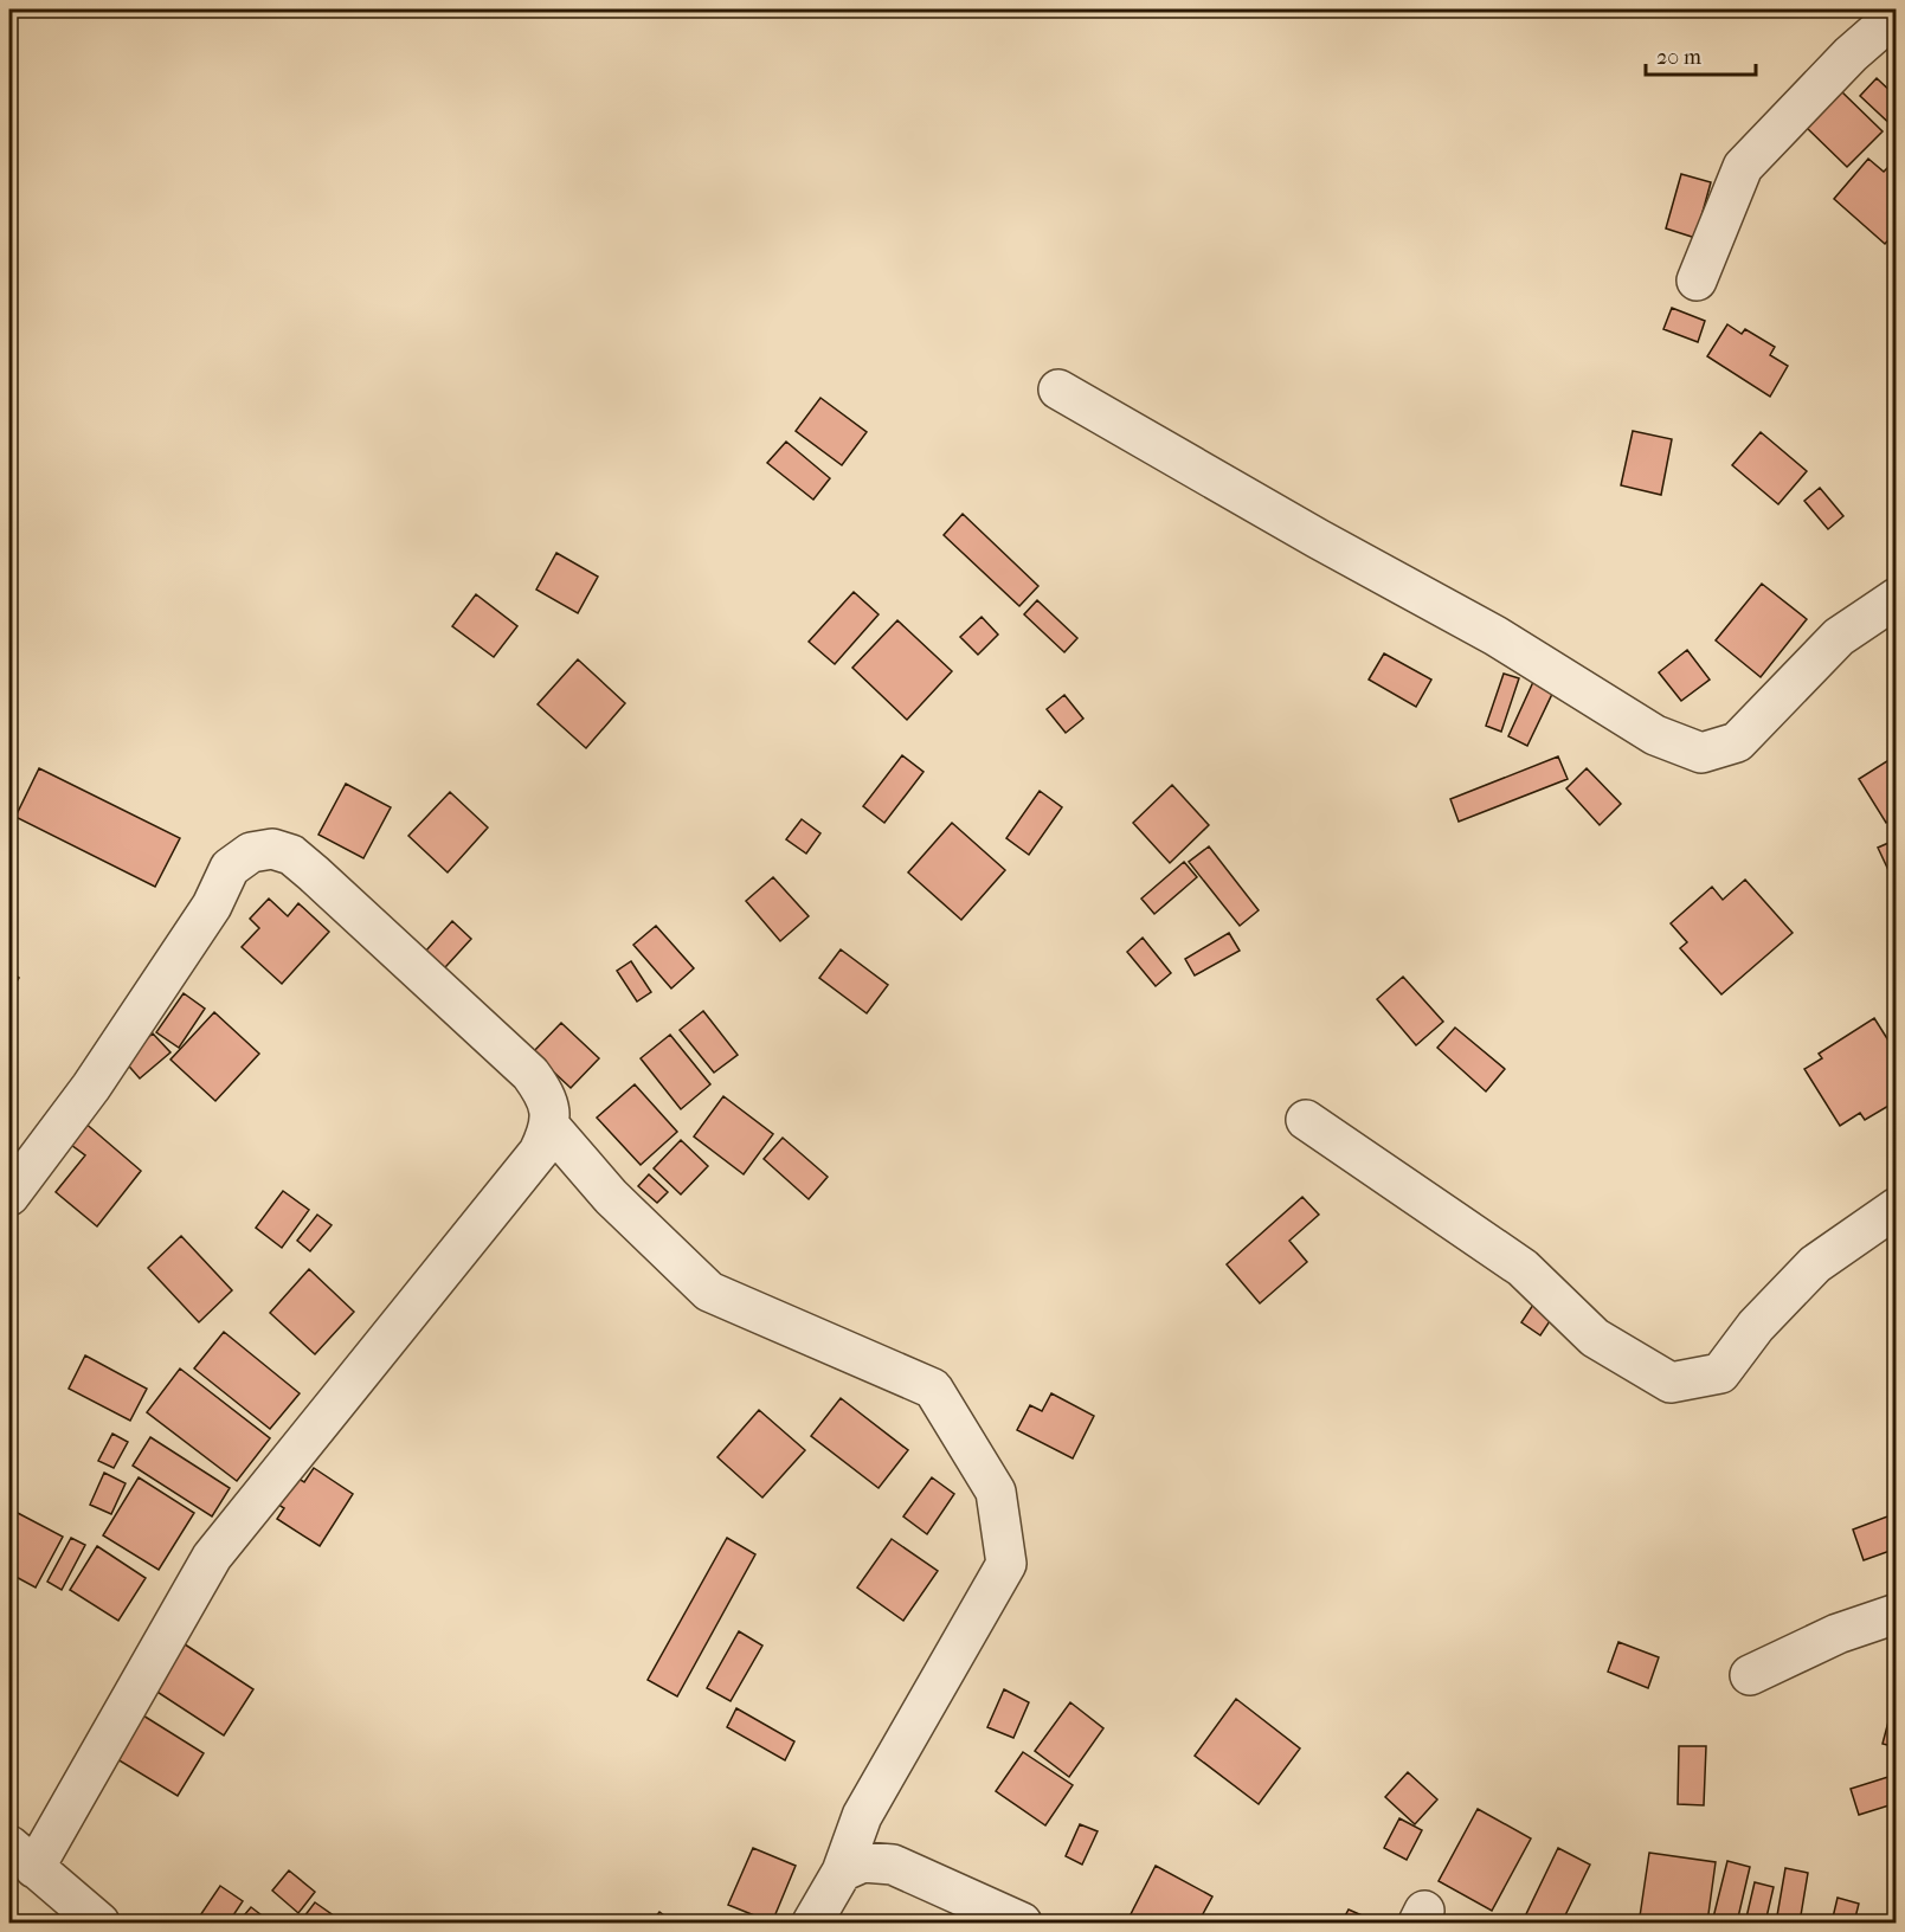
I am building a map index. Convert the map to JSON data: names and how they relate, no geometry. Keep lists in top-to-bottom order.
{
  "scale_bar": "20 m"
}
